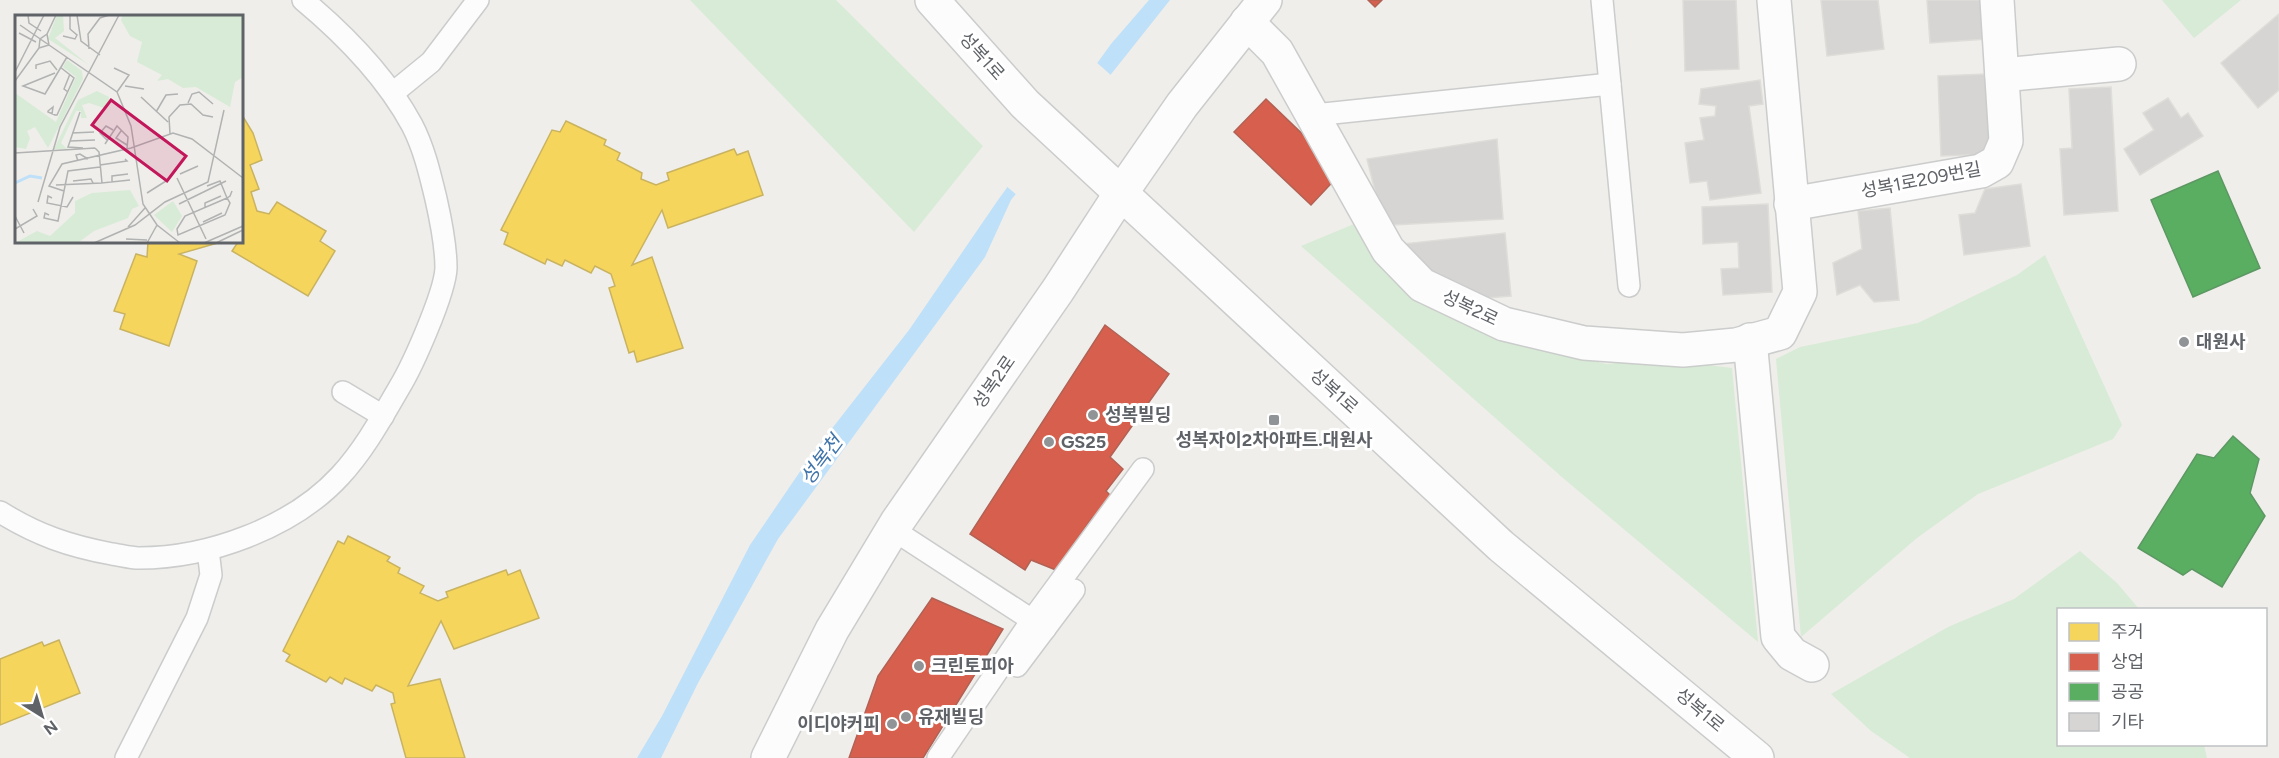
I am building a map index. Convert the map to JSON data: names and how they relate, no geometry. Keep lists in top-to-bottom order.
{
  "streets": {
    "street": ["성복1로", "성복1로209번길", "성복2로"]
  },
  "crossings": [
    ["성복1로", "성복2로"]
  ],
  "water": ["성복천"],
  "places": {
    "other": [
      "대원사",
      "성복빌딩",
      "GS25",
      "크린토피아",
      "유재빌딩",
      "이디야커피"
    ],
    "transit": ["성복자이2차아파트.대원사"]
  },
  "legend": [
    "주거",
    "상업",
    "공공",
    "기타"
  ],
  "north": "bottom right"
}
